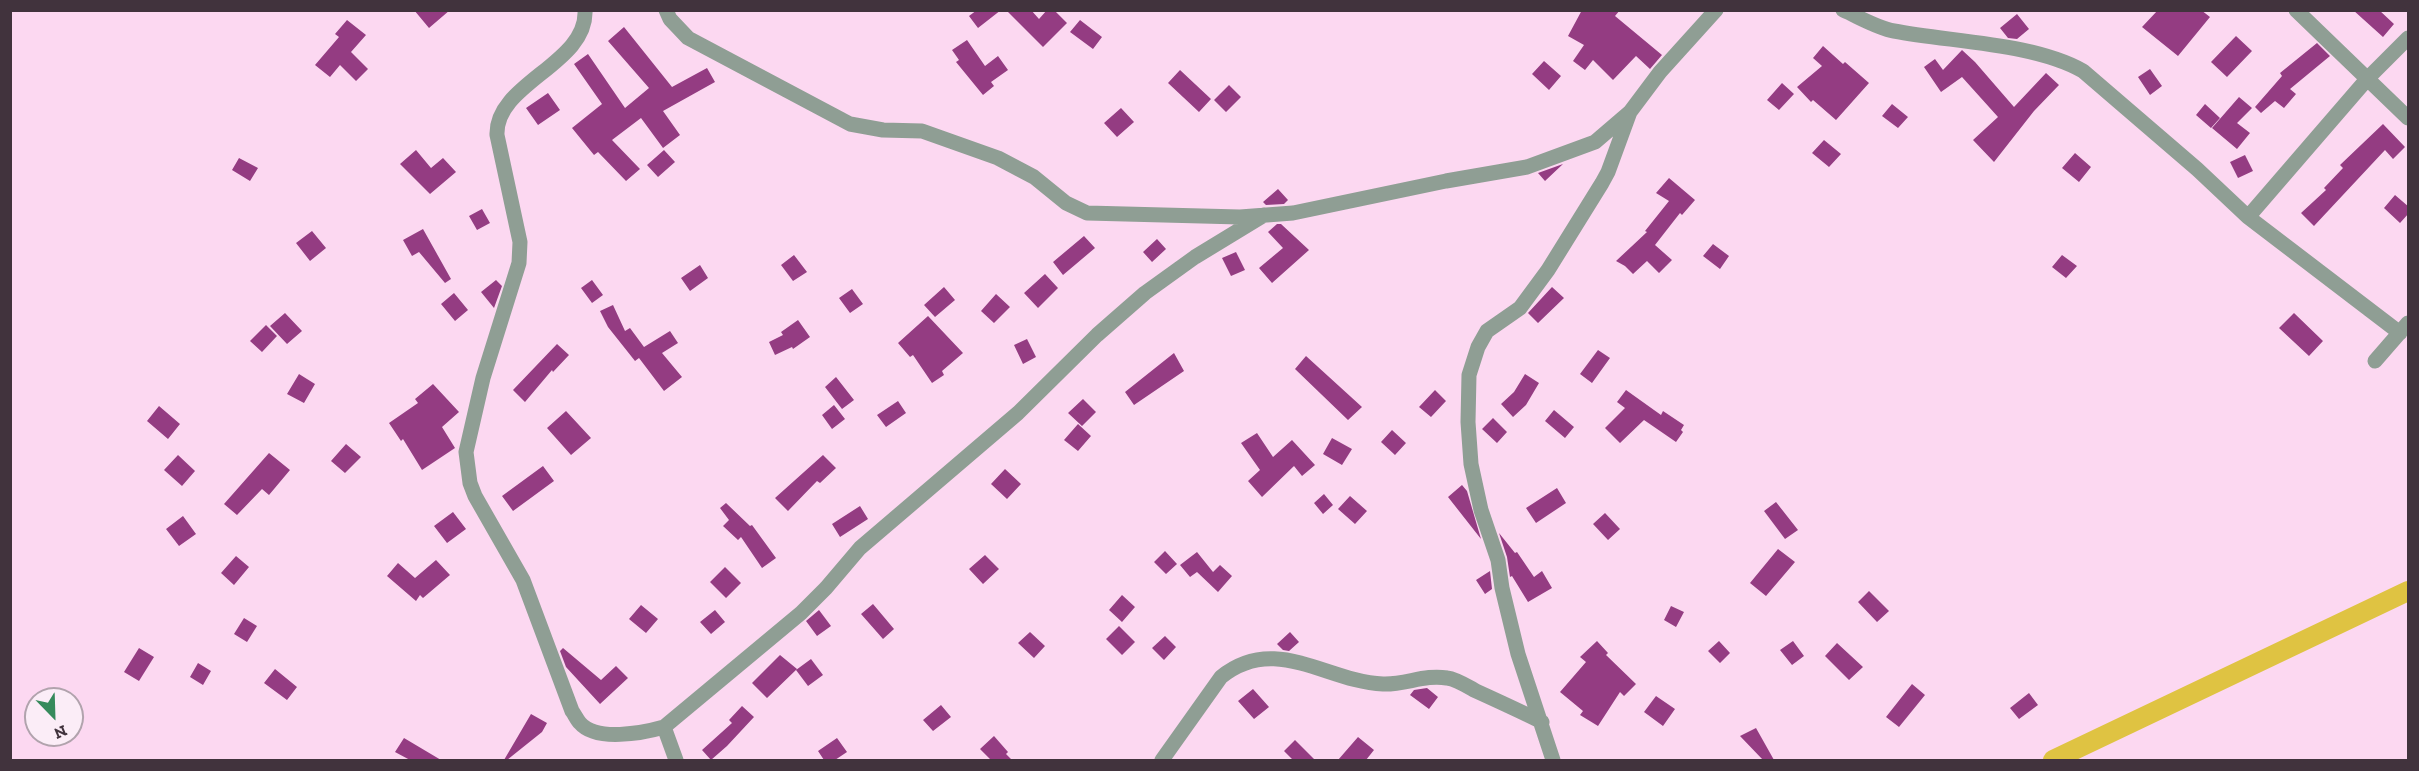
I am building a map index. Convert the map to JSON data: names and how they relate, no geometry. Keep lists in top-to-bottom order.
{
  "north": "bottom right"
}
